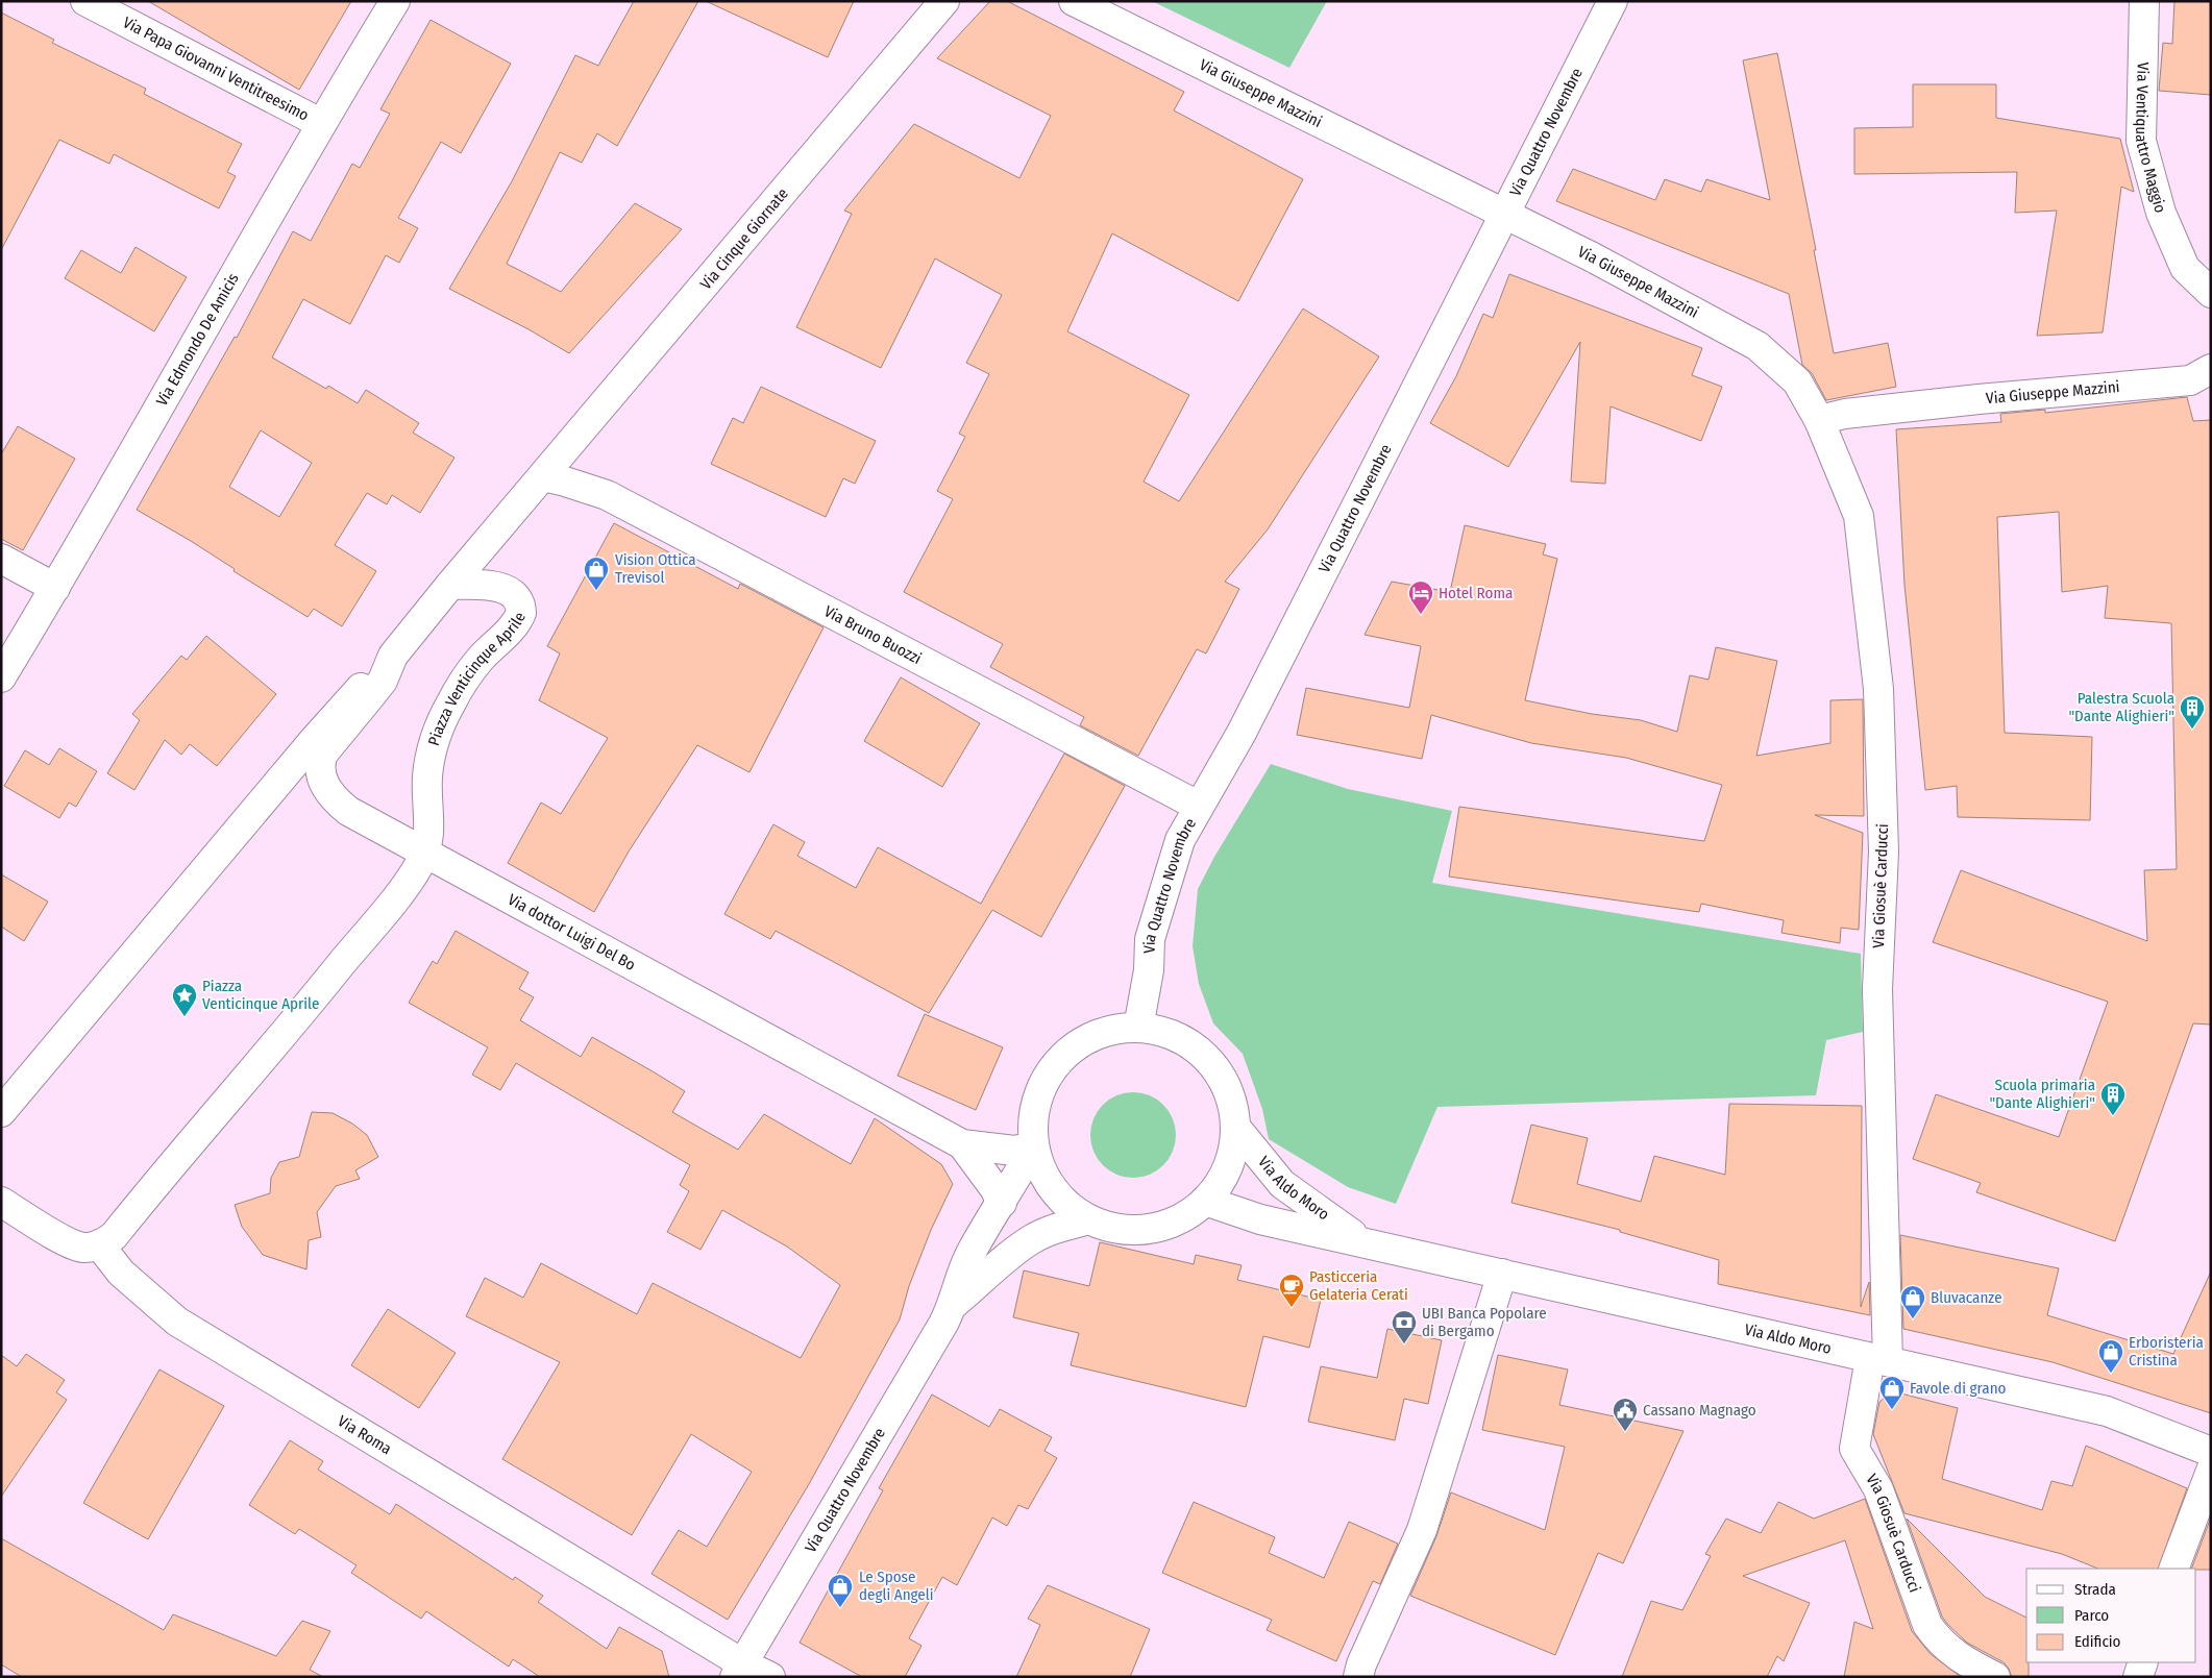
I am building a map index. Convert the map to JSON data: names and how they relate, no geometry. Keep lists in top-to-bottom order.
{
  "streets": {
    "street": [
      "Via Papa Giovanni Ventitreesimo",
      "Via Giuseppe Mazzini",
      "Via Quattro Novembre",
      "Via Ventiquattro Maggio",
      "Via Cinque Giornate",
      "Via Edmondo De Amicis",
      "Via Bruno Buozzi",
      "Piazza Venticinque Aprile",
      "Via Giosuè Carducci",
      "Via dottor Luigi Del Bo",
      "Via Aldo Moro",
      "Via Roma"
    ]
  },
  "crossings": [
    ["Via Papa Giovanni Ventitreesimo", "Via Edmondo De Amicis"],
    ["Via Giuseppe Mazzini", "Via Quattro Novembre"],
    ["Via Giuseppe Mazzini", "Via Giosuè Carducci"],
    ["Via Quattro Novembre", "Via Bruno Buozzi"],
    ["Via Quattro Novembre", "Via dottor Luigi Del Bo"],
    ["Via Quattro Novembre", "Via Roma"],
    ["Via Cinque Giornate", "Via Bruno Buozzi"],
    ["Piazza Venticinque Aprile", "Via dottor Luigi Del Bo"],
    ["Piazza Venticinque Aprile", "Via Roma"],
    ["Via Giosuè Carducci", "Via Aldo Moro"]
  ],
  "places": {
    "shop": [
      "Vision Ottica Trevisol",
      "Bluvacanze",
      "Erboristeria Cristina",
      "Favole di grano",
      "Le Spose degli Angeli"
    ],
    "hotel": ["Hotel Roma"],
    "building": ["Palestra Scuola \"Dante Alighieri\"", "Scuola primaria \"Dante Alighieri\""],
    "place": ["Piazza Venticinque Aprile"],
    "cafe": ["Pasticceria Gelateria Cerati"],
    "bank": ["UBI Banca Popolare di Bergamo"],
    "public building": ["Cassano Magnago"]
  },
  "legend": ["Strada", "Parco", "Edificio"]
}
